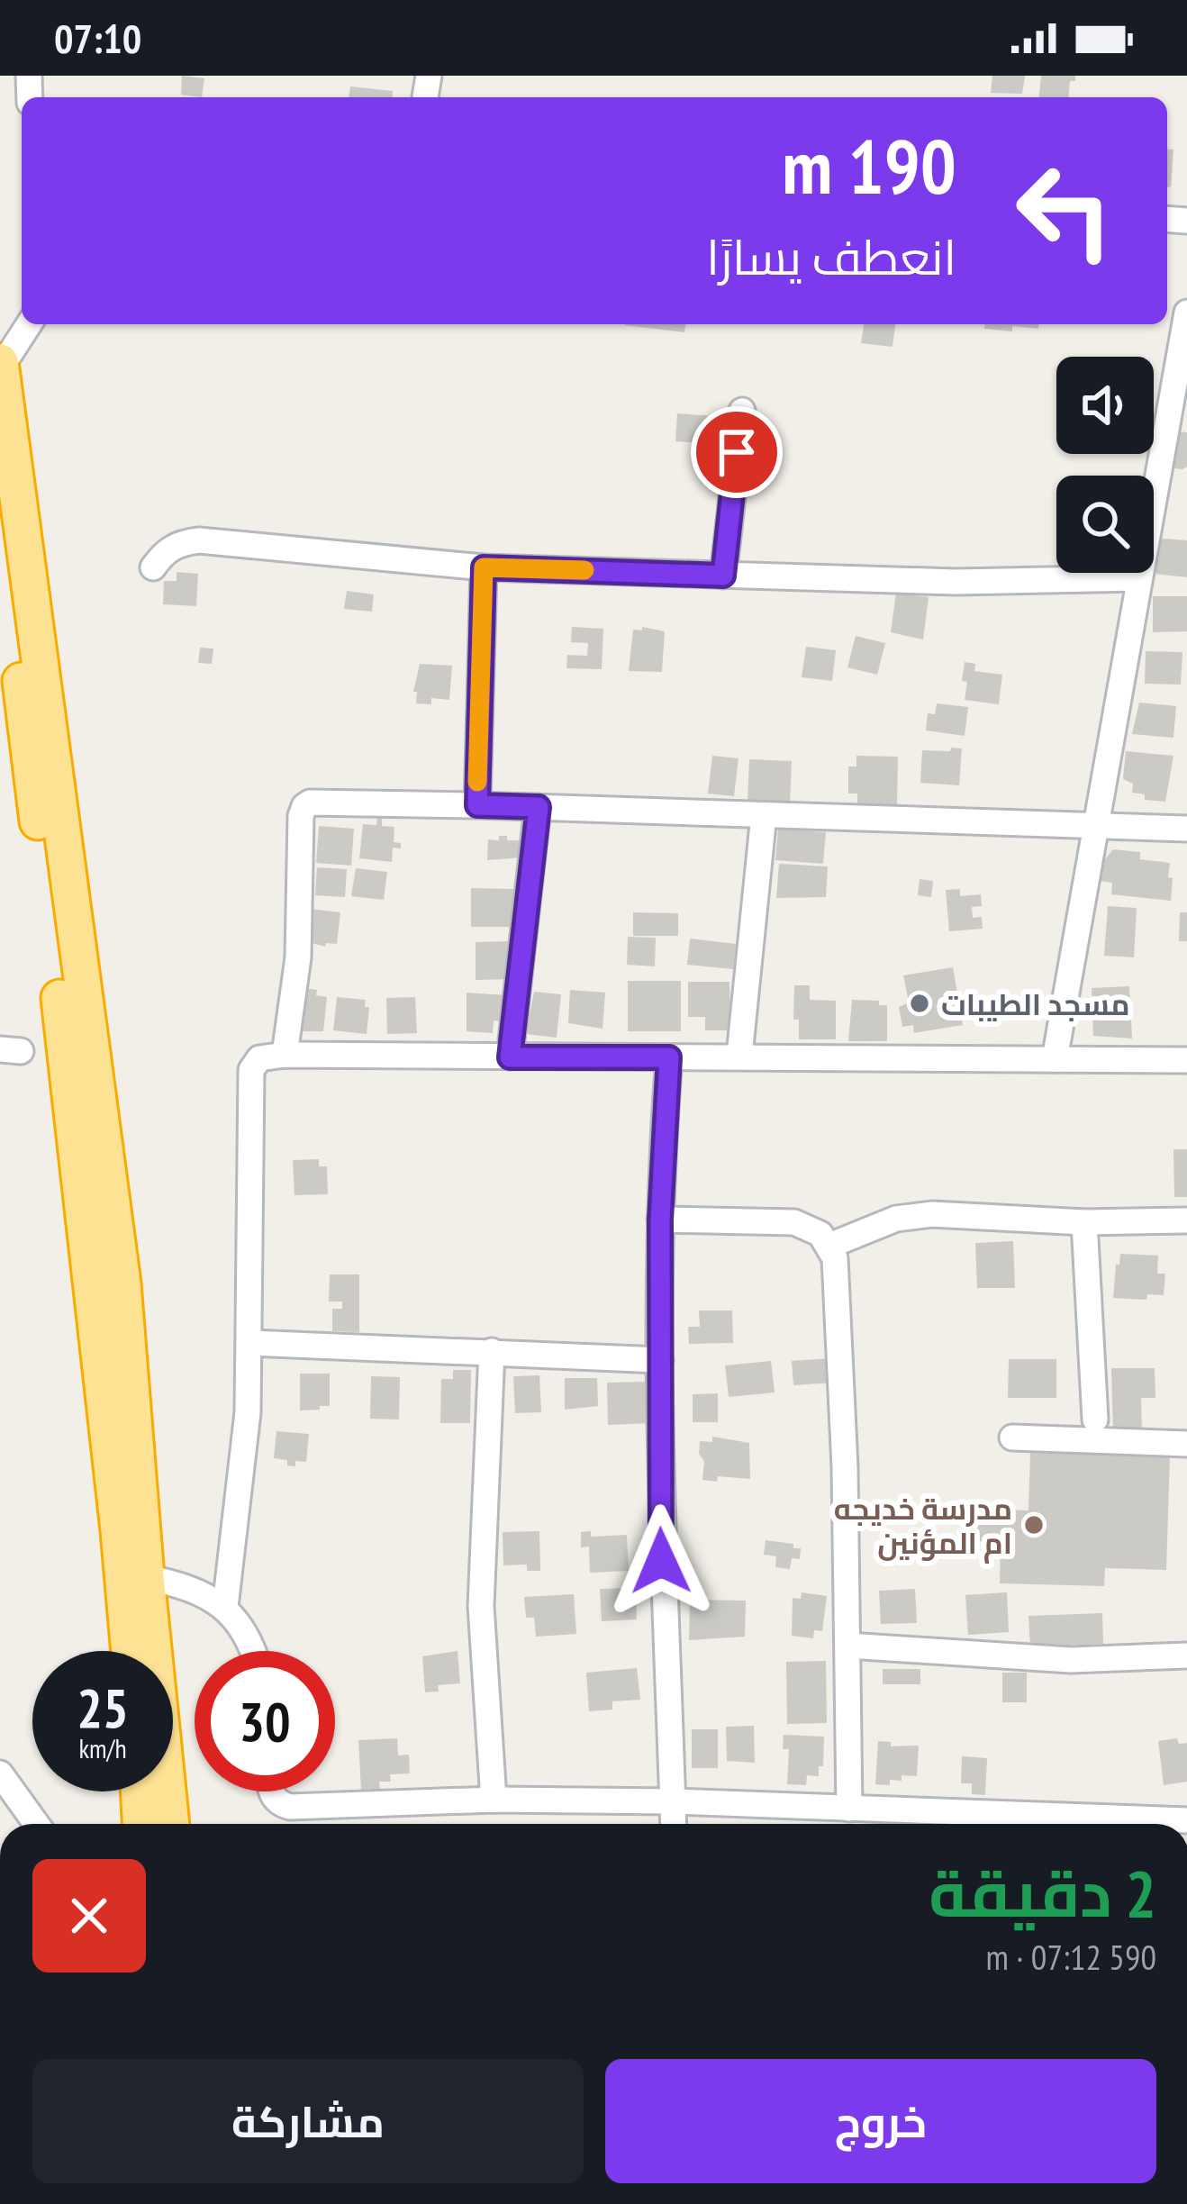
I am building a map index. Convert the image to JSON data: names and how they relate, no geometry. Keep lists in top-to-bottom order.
{
  "places": ["مسجد الطيبات", "مدرسة خديجه ام المؤنين"],
  "page": {
    "status": "07:10",
    "turn": ["190 m", "انعطف يسارًا"],
    "speed": "25 km/h",
    "limit": "30",
    "heading": ["2 دقيقة", "590 m · 07:12"],
    "buttons": ["خروج", "مشاركة"]
  }
}
